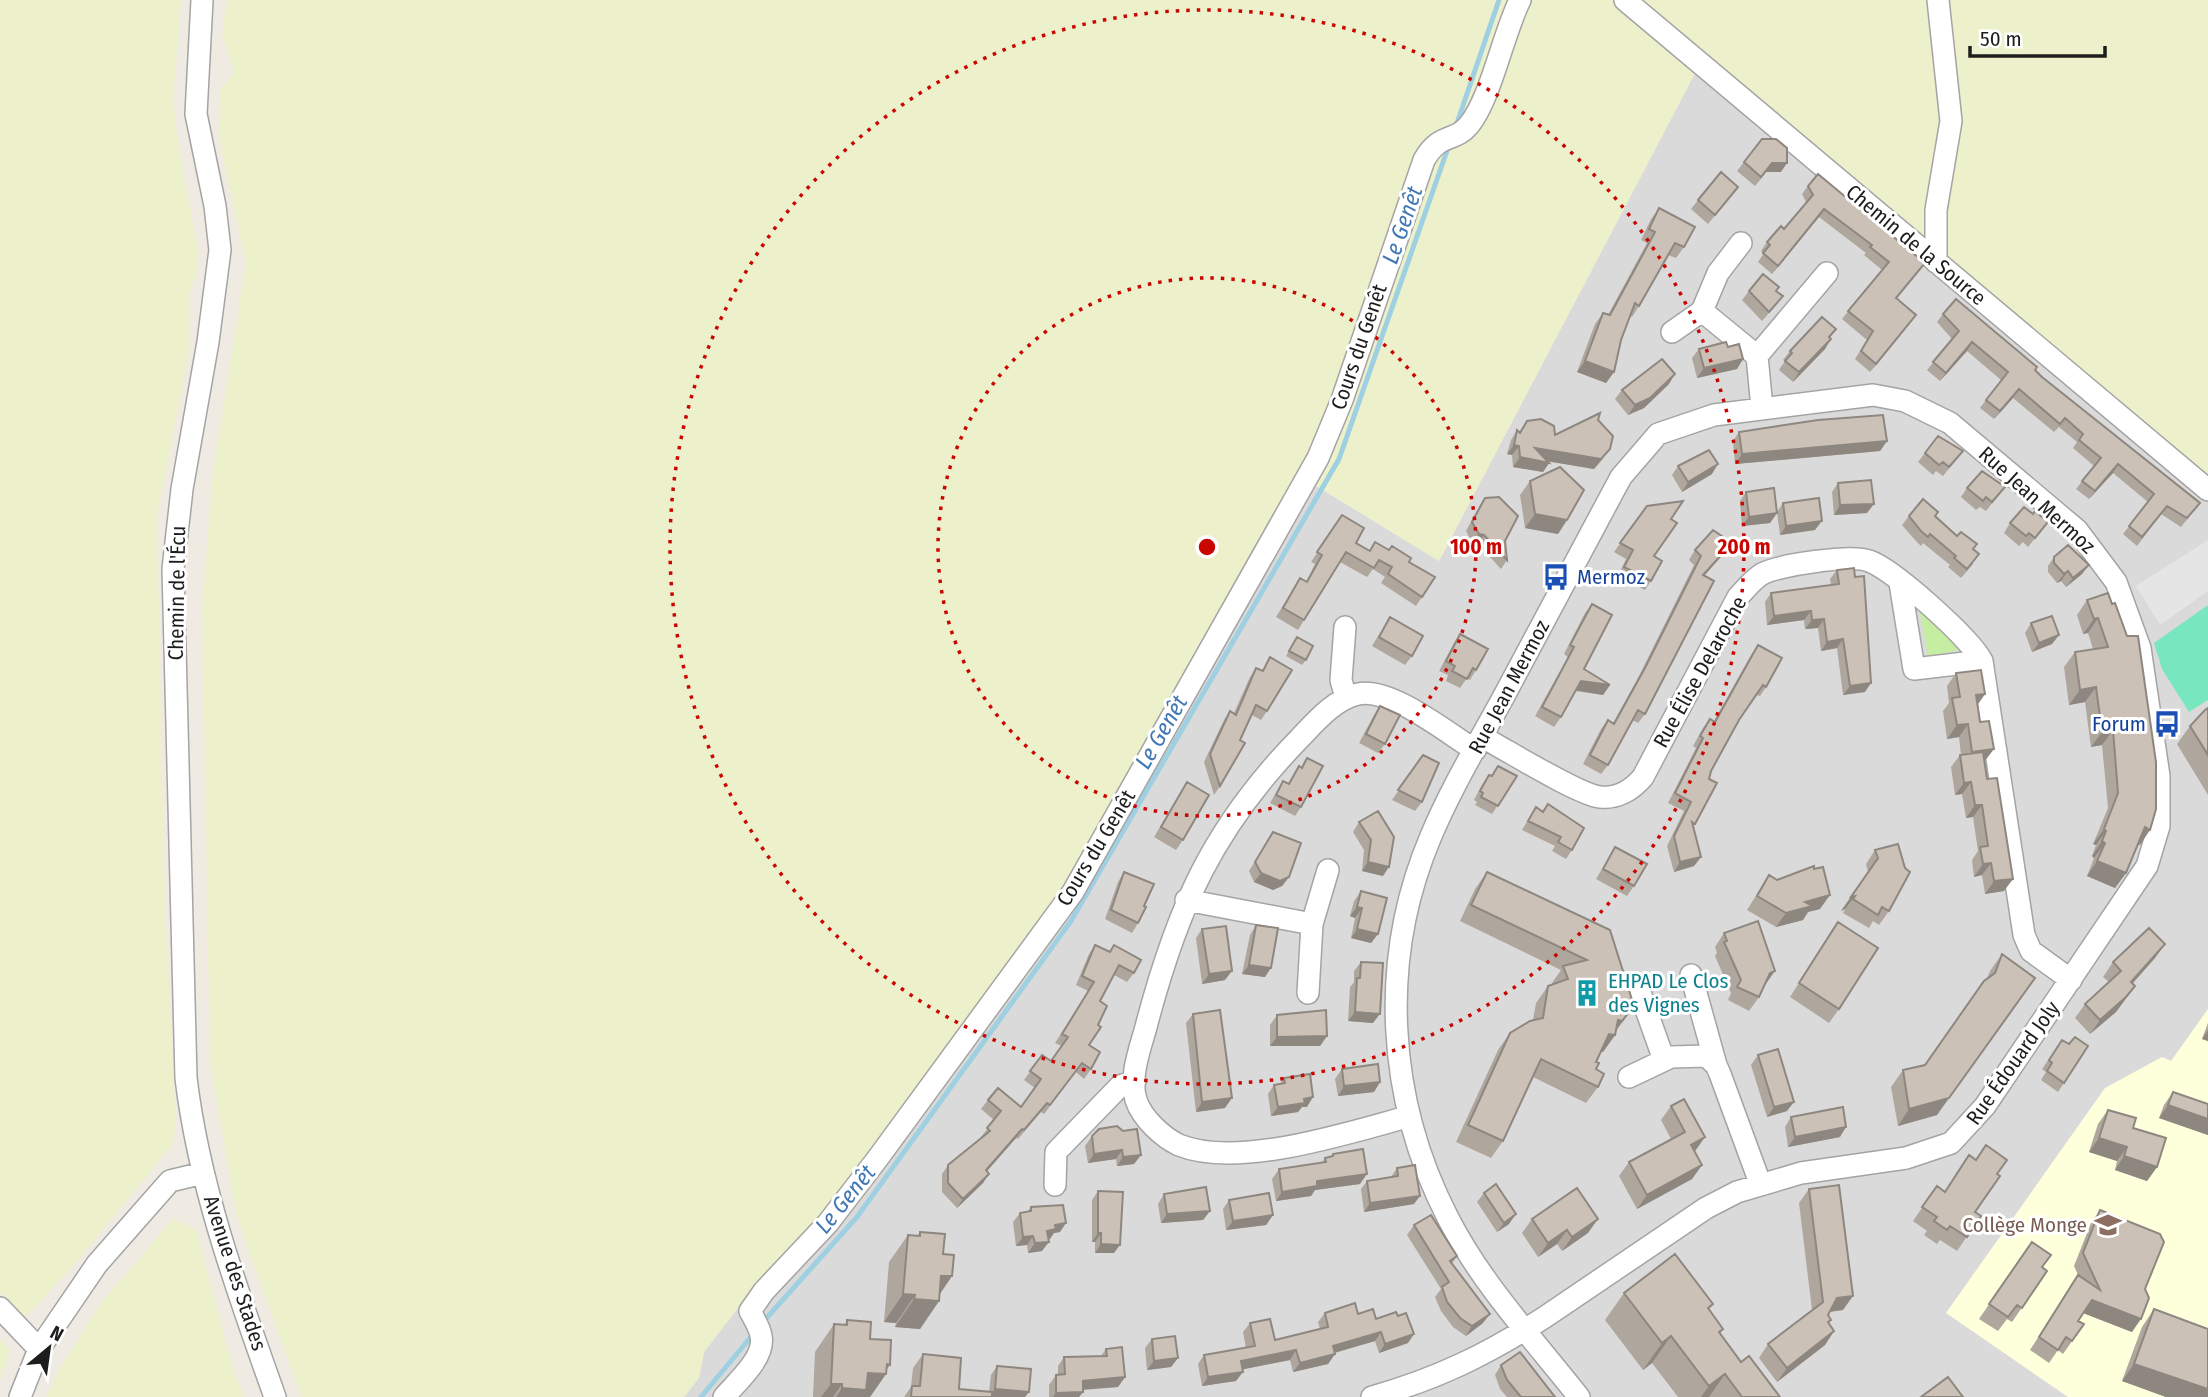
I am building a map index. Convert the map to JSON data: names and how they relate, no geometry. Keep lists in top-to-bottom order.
{
  "streets": {
    "street": [
      "Chemin de la Source",
      "Cours du Genêt",
      "Rue Jean Mermoz",
      "Chemin de l'Écu",
      "Rue Élise Delaroche",
      "Rue Édouard Joly",
      "Avenue des Stades"
    ]
  },
  "crossings": [
    ["Rue Jean Mermoz", "Rue Élise Delaroche"],
    ["Rue Jean Mermoz", "Rue Édouard Joly"],
    ["Chemin de l'Écu", "Avenue des Stades"],
    ["Rue Élise Delaroche", "Rue Édouard Joly"]
  ],
  "water": ["Le Genêt"],
  "places": {
    "bus stop": ["Mermoz", "Forum"],
    "building": ["EHPAD Le Clos des Vignes"],
    "school or university": ["Collège Monge"]
  },
  "scale_bar": "50 m",
  "north": "top right",
  "rings": ["100 m", "200 m"]
}
